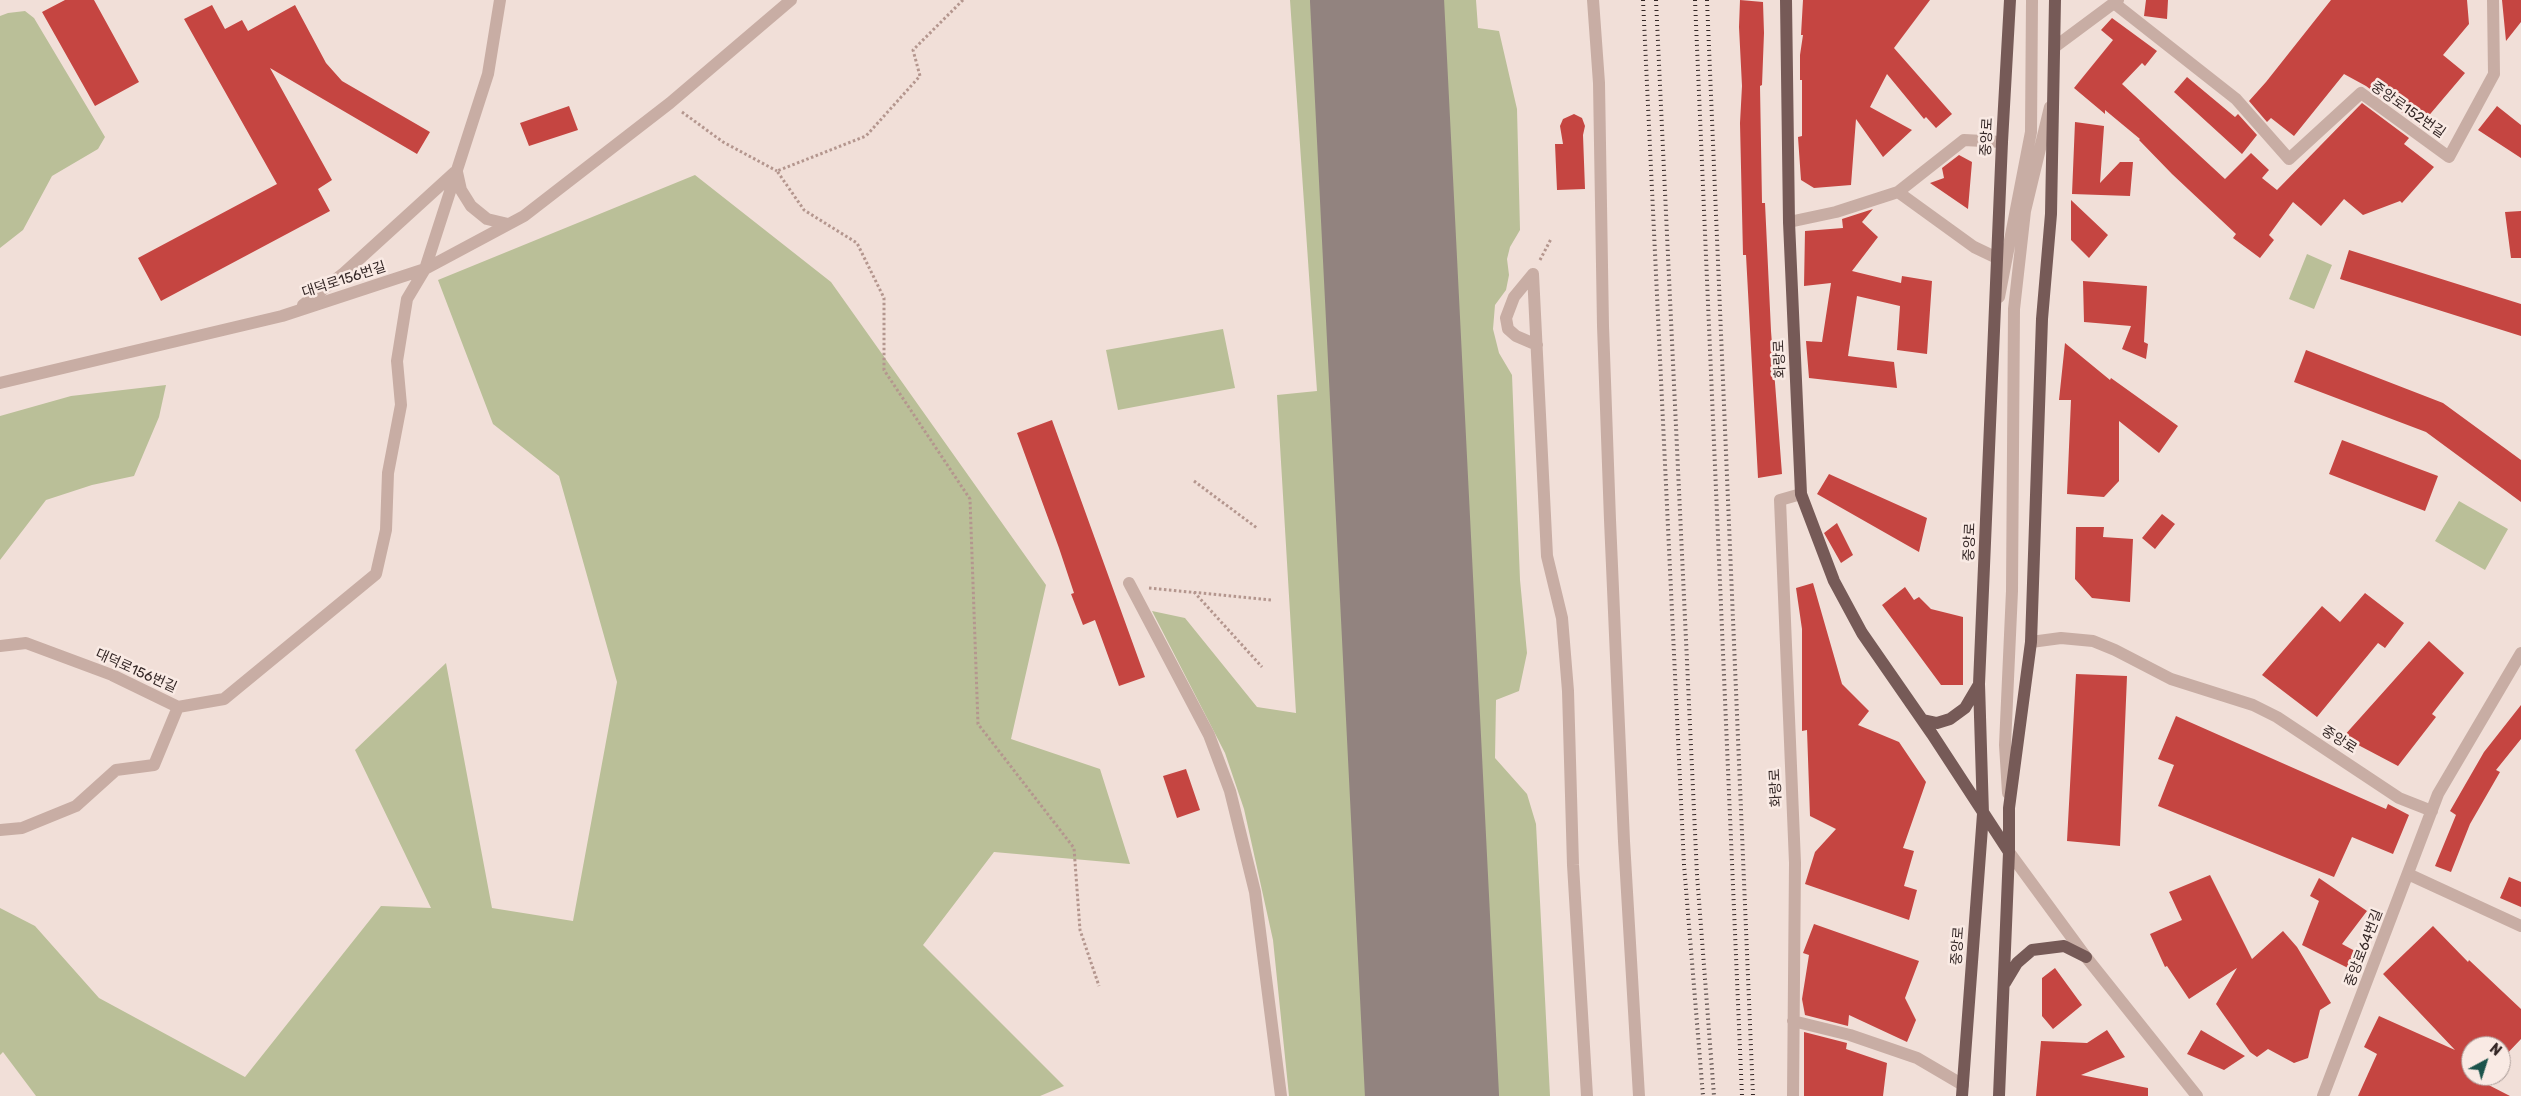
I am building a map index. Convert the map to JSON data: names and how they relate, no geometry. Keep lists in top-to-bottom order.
{
  "streets": {
    "main road": ["중앙로", "화랑로"],
    "street": ["중앙로152번길", "대덕로156번길", "중앙로64번길"]
  },
  "crossings": [
    ["중앙로", "화랑로"],
    ["중앙로", "중앙로64번길"]
  ],
  "north": "top right"
}
